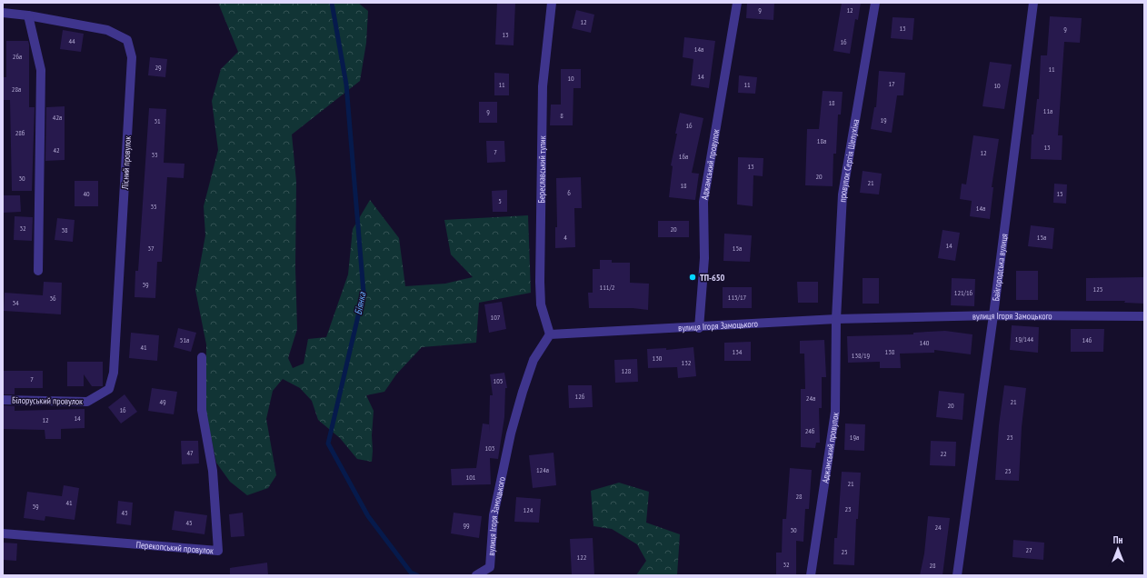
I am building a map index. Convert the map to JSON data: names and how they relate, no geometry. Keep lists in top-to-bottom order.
{
  "streets": {
    "street": [
      "провулок Сергія Шелухіна",
      "Лісний провулок",
      "Аджамський провулок",
      "Береславський тупик",
      "Байгородська вулиця",
      "вулиця Ігоря Замоцького",
      "Білоруський провулок",
      "Перекопський провулок"
    ]
  },
  "crossings": [
    ["провулок Сергія Шелухіна", "Аджамський провулок"],
    ["провулок Сергія Шелухіна", "вулиця Ігоря Замоцького"],
    ["Лісний провулок", "Білоруський провулок"],
    ["Аджамський провулок", "вулиця Ігоря Замоцького"],
    ["Береславський тупик", "вулиця Ігоря Замоцького"],
    ["Байгородська вулиця", "вулиця Ігоря Замоцького"]
  ],
  "water": ["Біянка"],
  "places": ["ТП-650"],
  "house_numbers": [
    "9",
    "12",
    "12",
    "13",
    "9",
    "13",
    "44",
    "16",
    "14а",
    "26а",
    "29",
    "11",
    "14",
    "10",
    "17",
    "11",
    "11",
    "10",
    "28а",
    "18",
    "11а",
    "9",
    "8",
    "42а",
    "19",
    "31",
    "16",
    "28б",
    "18а",
    "13",
    "42",
    "7",
    "12",
    "33",
    "16а",
    "13",
    "20",
    "30",
    "21",
    "18",
    "6",
    "40",
    "15",
    "5",
    "35",
    "14а",
    "32",
    "20",
    "38",
    "4",
    "15а",
    "14",
    "37",
    "15а",
    "39",
    "111/2",
    "125",
    "121/16",
    "115/17",
    "36",
    "34",
    "107",
    "19/144",
    "51а",
    "146",
    "140",
    "41",
    "134",
    "138",
    "138/19",
    "130",
    "132",
    "128",
    "7",
    "105",
    "126",
    "24а",
    "49",
    "21",
    "20",
    "16",
    "14",
    "12",
    "24б",
    "19а",
    "23",
    "103",
    "47",
    "22",
    "124а",
    "25",
    "101",
    "21",
    "28",
    "41",
    "39",
    "23",
    "124",
    "43",
    "45",
    "99",
    "24",
    "30",
    "27",
    "25",
    "122",
    "32",
    "28"
  ],
  "north": "top"
}
